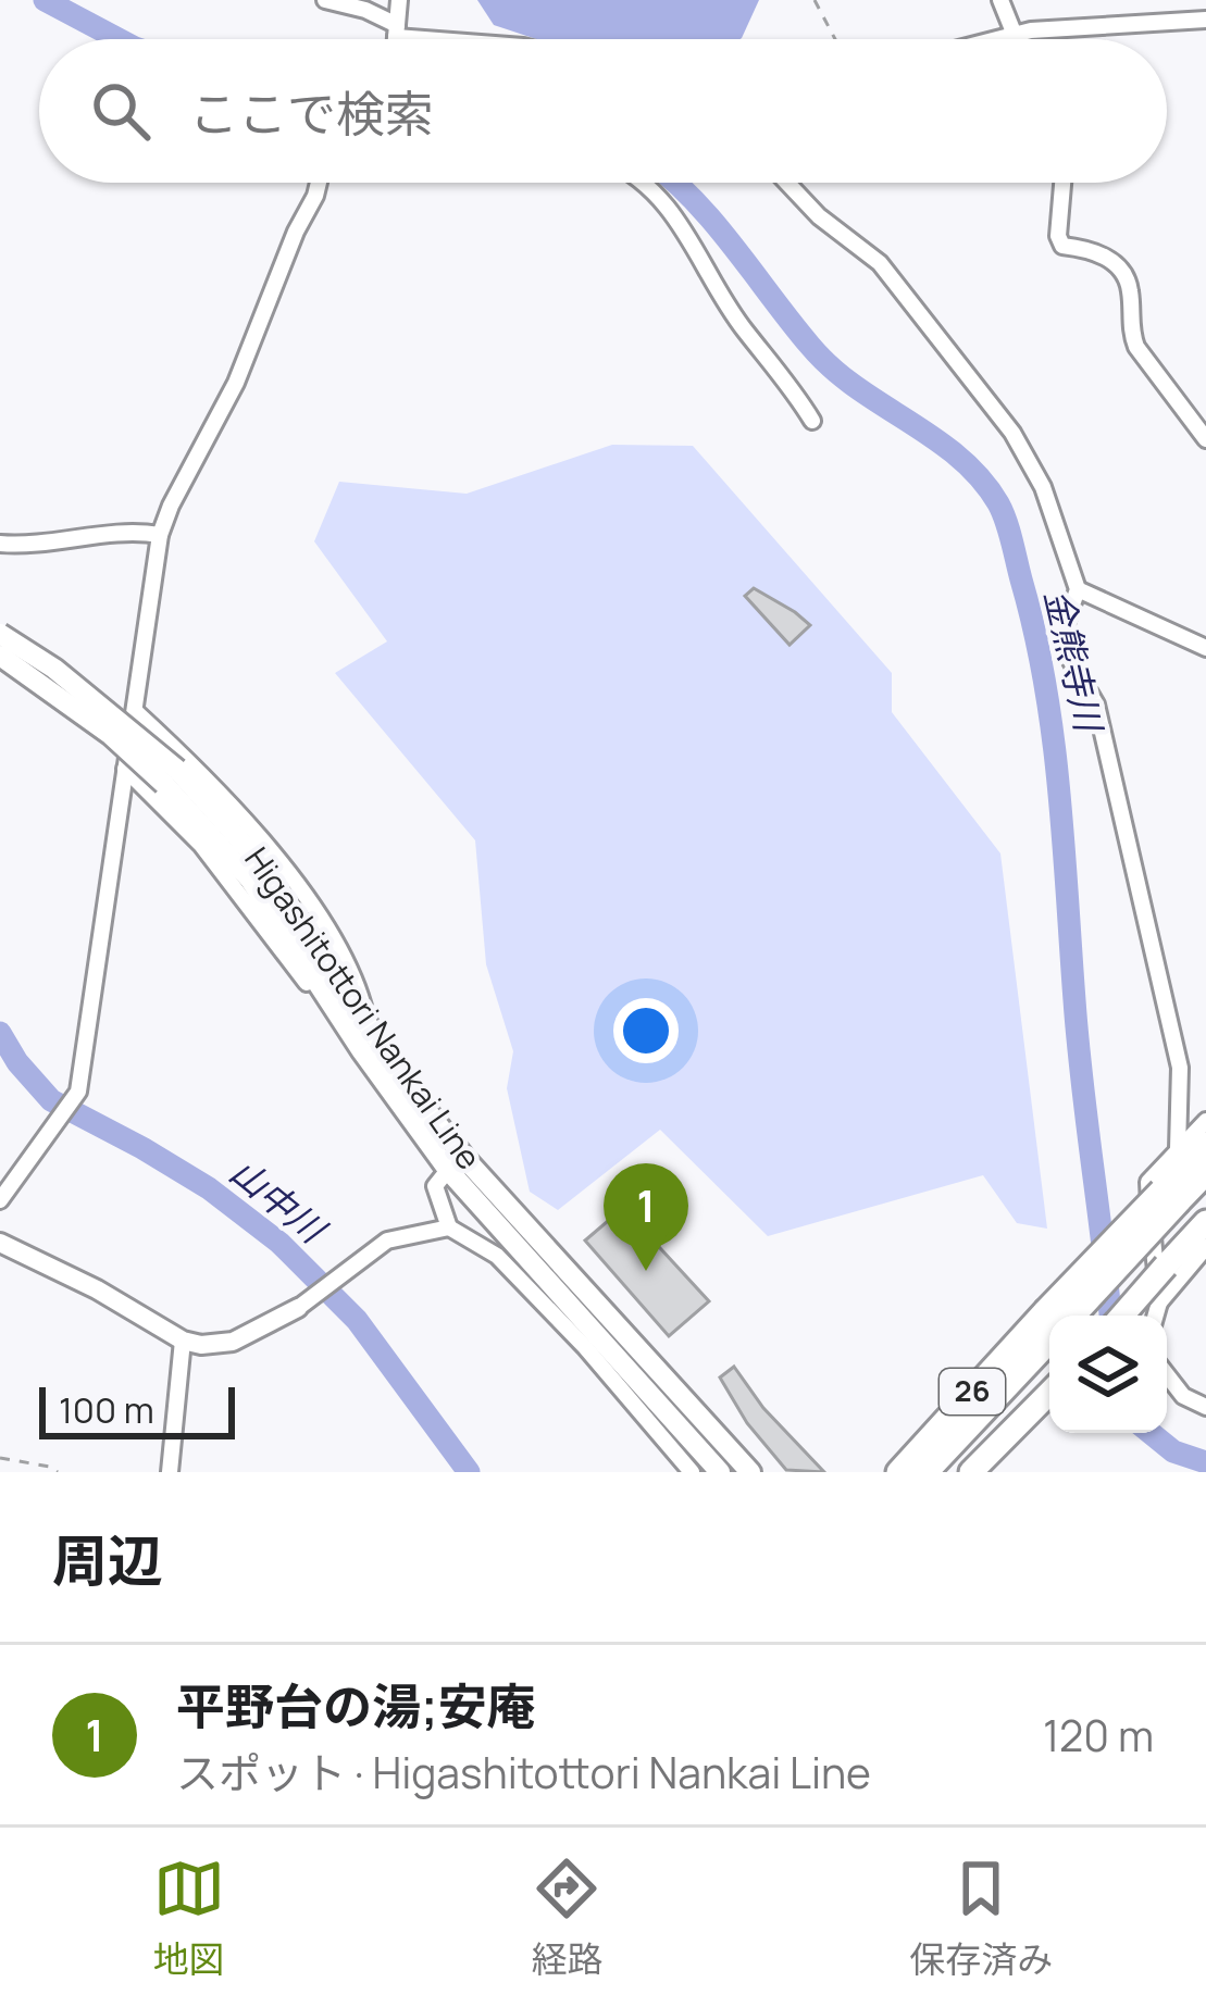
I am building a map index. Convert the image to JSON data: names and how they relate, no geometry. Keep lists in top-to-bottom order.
{
  "streets": {
    "highway": ["26"],
    "main road": ["Higashitottori Nankai Line"]
  },
  "water": ["金熊寺川", "山中川"],
  "scale_bar": "100 m",
  "page": {
    "search": "ここで検索",
    "pins": "1",
    "scale": "100 m",
    "heading": "周辺",
    "list": [
      {
        "mark": "1",
        "name": "平野台の湯;安庵",
        "note": "スポット · Higashitottori Nankai Line",
        "value": "120 m"
      }
    ],
    "nav": ["地図", "経路", "保存済み"]
  }
}
